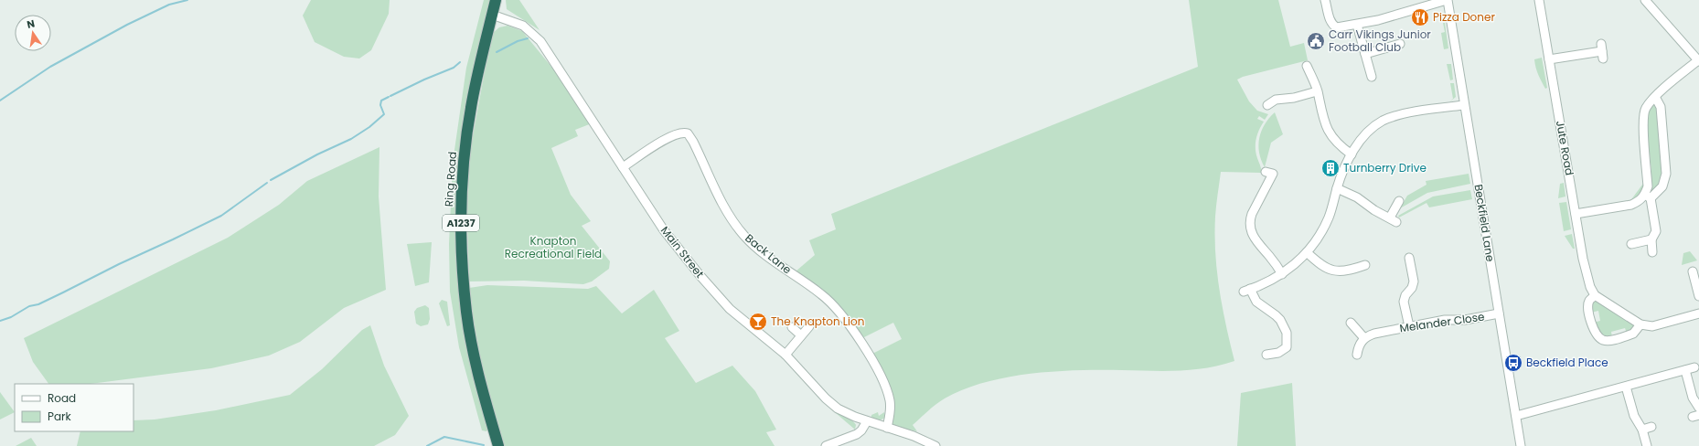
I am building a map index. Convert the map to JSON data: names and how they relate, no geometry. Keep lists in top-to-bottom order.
{
  "streets": {
    "highway": ["Ring Road", "A1237"],
    "street": [
      "Jute Road",
      "Beckfield Lane",
      "Main Street",
      "Back Lane",
      "Melander Close"
    ]
  },
  "crossings": [
    ["Ring Road", "Main Street"],
    ["Beckfield Lane", "Melander Close"],
    ["Main Street", "Back Lane"]
  ],
  "parks": ["Knapton Recreational Field"],
  "places": {
    "restaurant": ["Pizza Doner"],
    "public building": ["Carr Vikings Junior Football Club"],
    "building": ["Turnberry Drive"],
    "bar": ["The Knapton Lion"],
    "bus stop": ["Beckfield Place"]
  },
  "legend": ["Road", "Park"],
  "north": "top"
}
